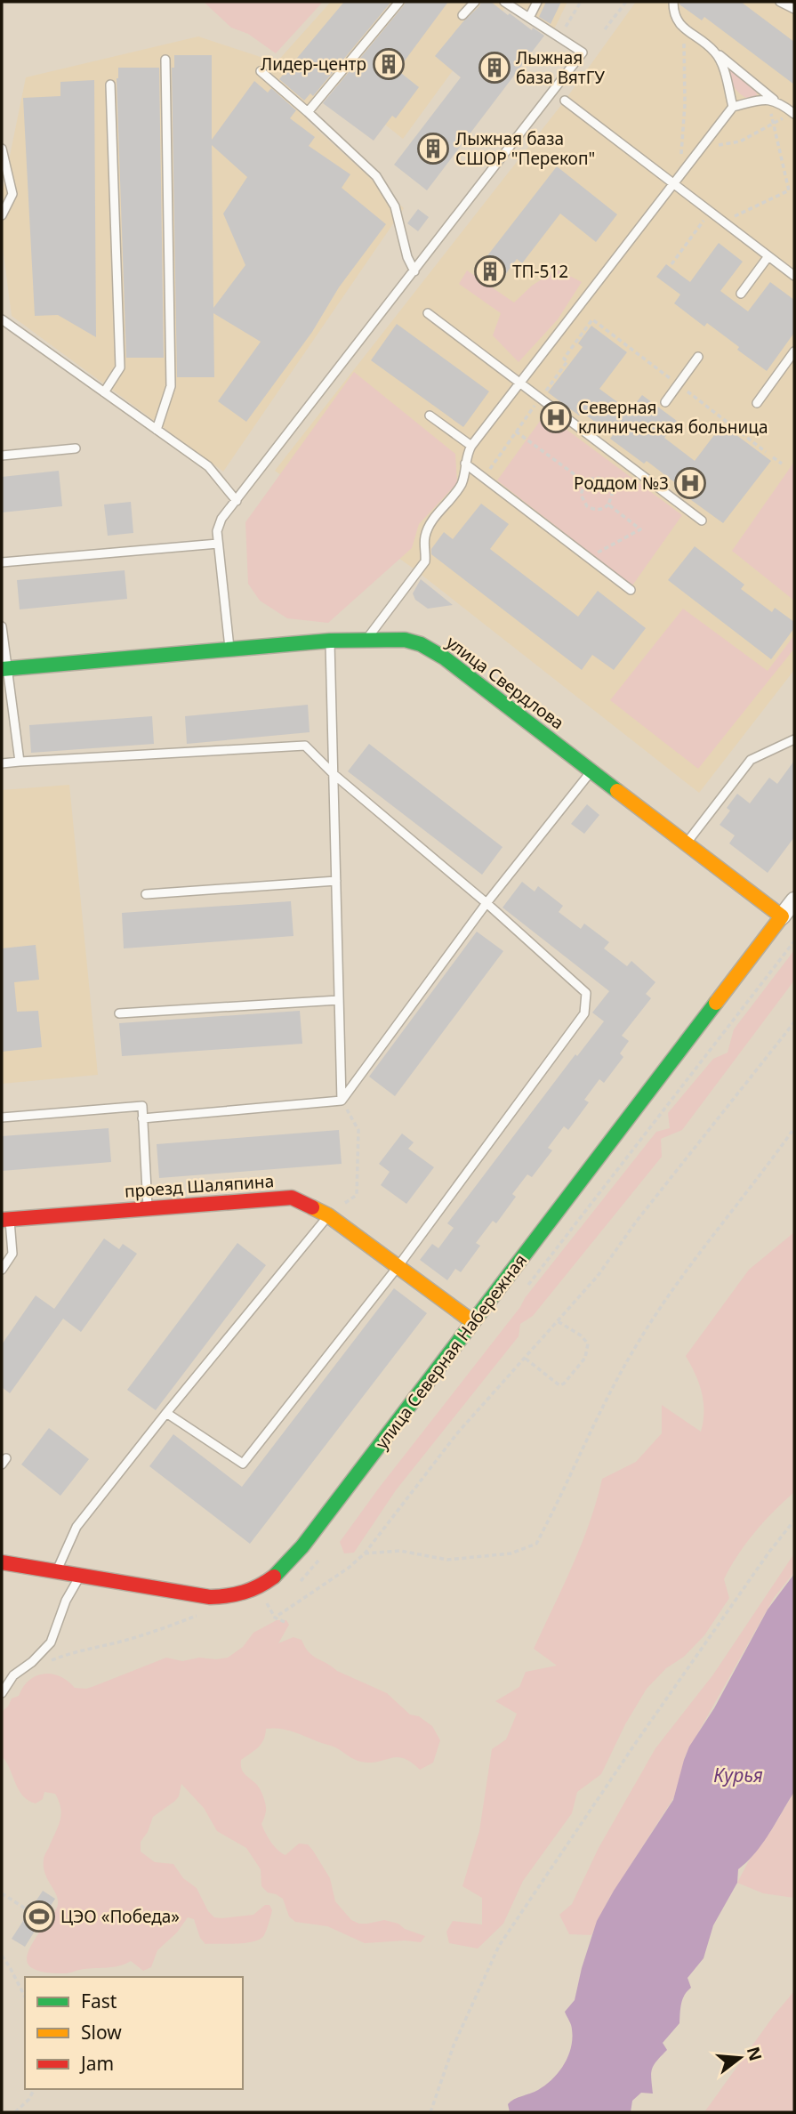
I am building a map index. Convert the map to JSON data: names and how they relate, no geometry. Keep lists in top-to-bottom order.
{
  "streets": {
    "street": ["улица Свердлова", "проезд Шаляпина", "улица Северная Набережная"]
  },
  "crossings": [
    ["улица Свердлова", "улица Северная Набережная"],
    ["проезд Шаляпина", "улица Северная Набережная"]
  ],
  "water": ["Курья"],
  "places": {
    "building": [
      "Лидер-центр",
      "Лыжная база ВятГУ",
      "Лыжная база СШОР \"Перекоп\"",
      "ТП-512"
    ],
    "hospital": ["Северная клиническая больница", "Роддом №3"],
    "sports": ["ЦЭО «Победа»"]
  },
  "legend": ["Fast", "Slow", "Jam"],
  "north": "right"
}
